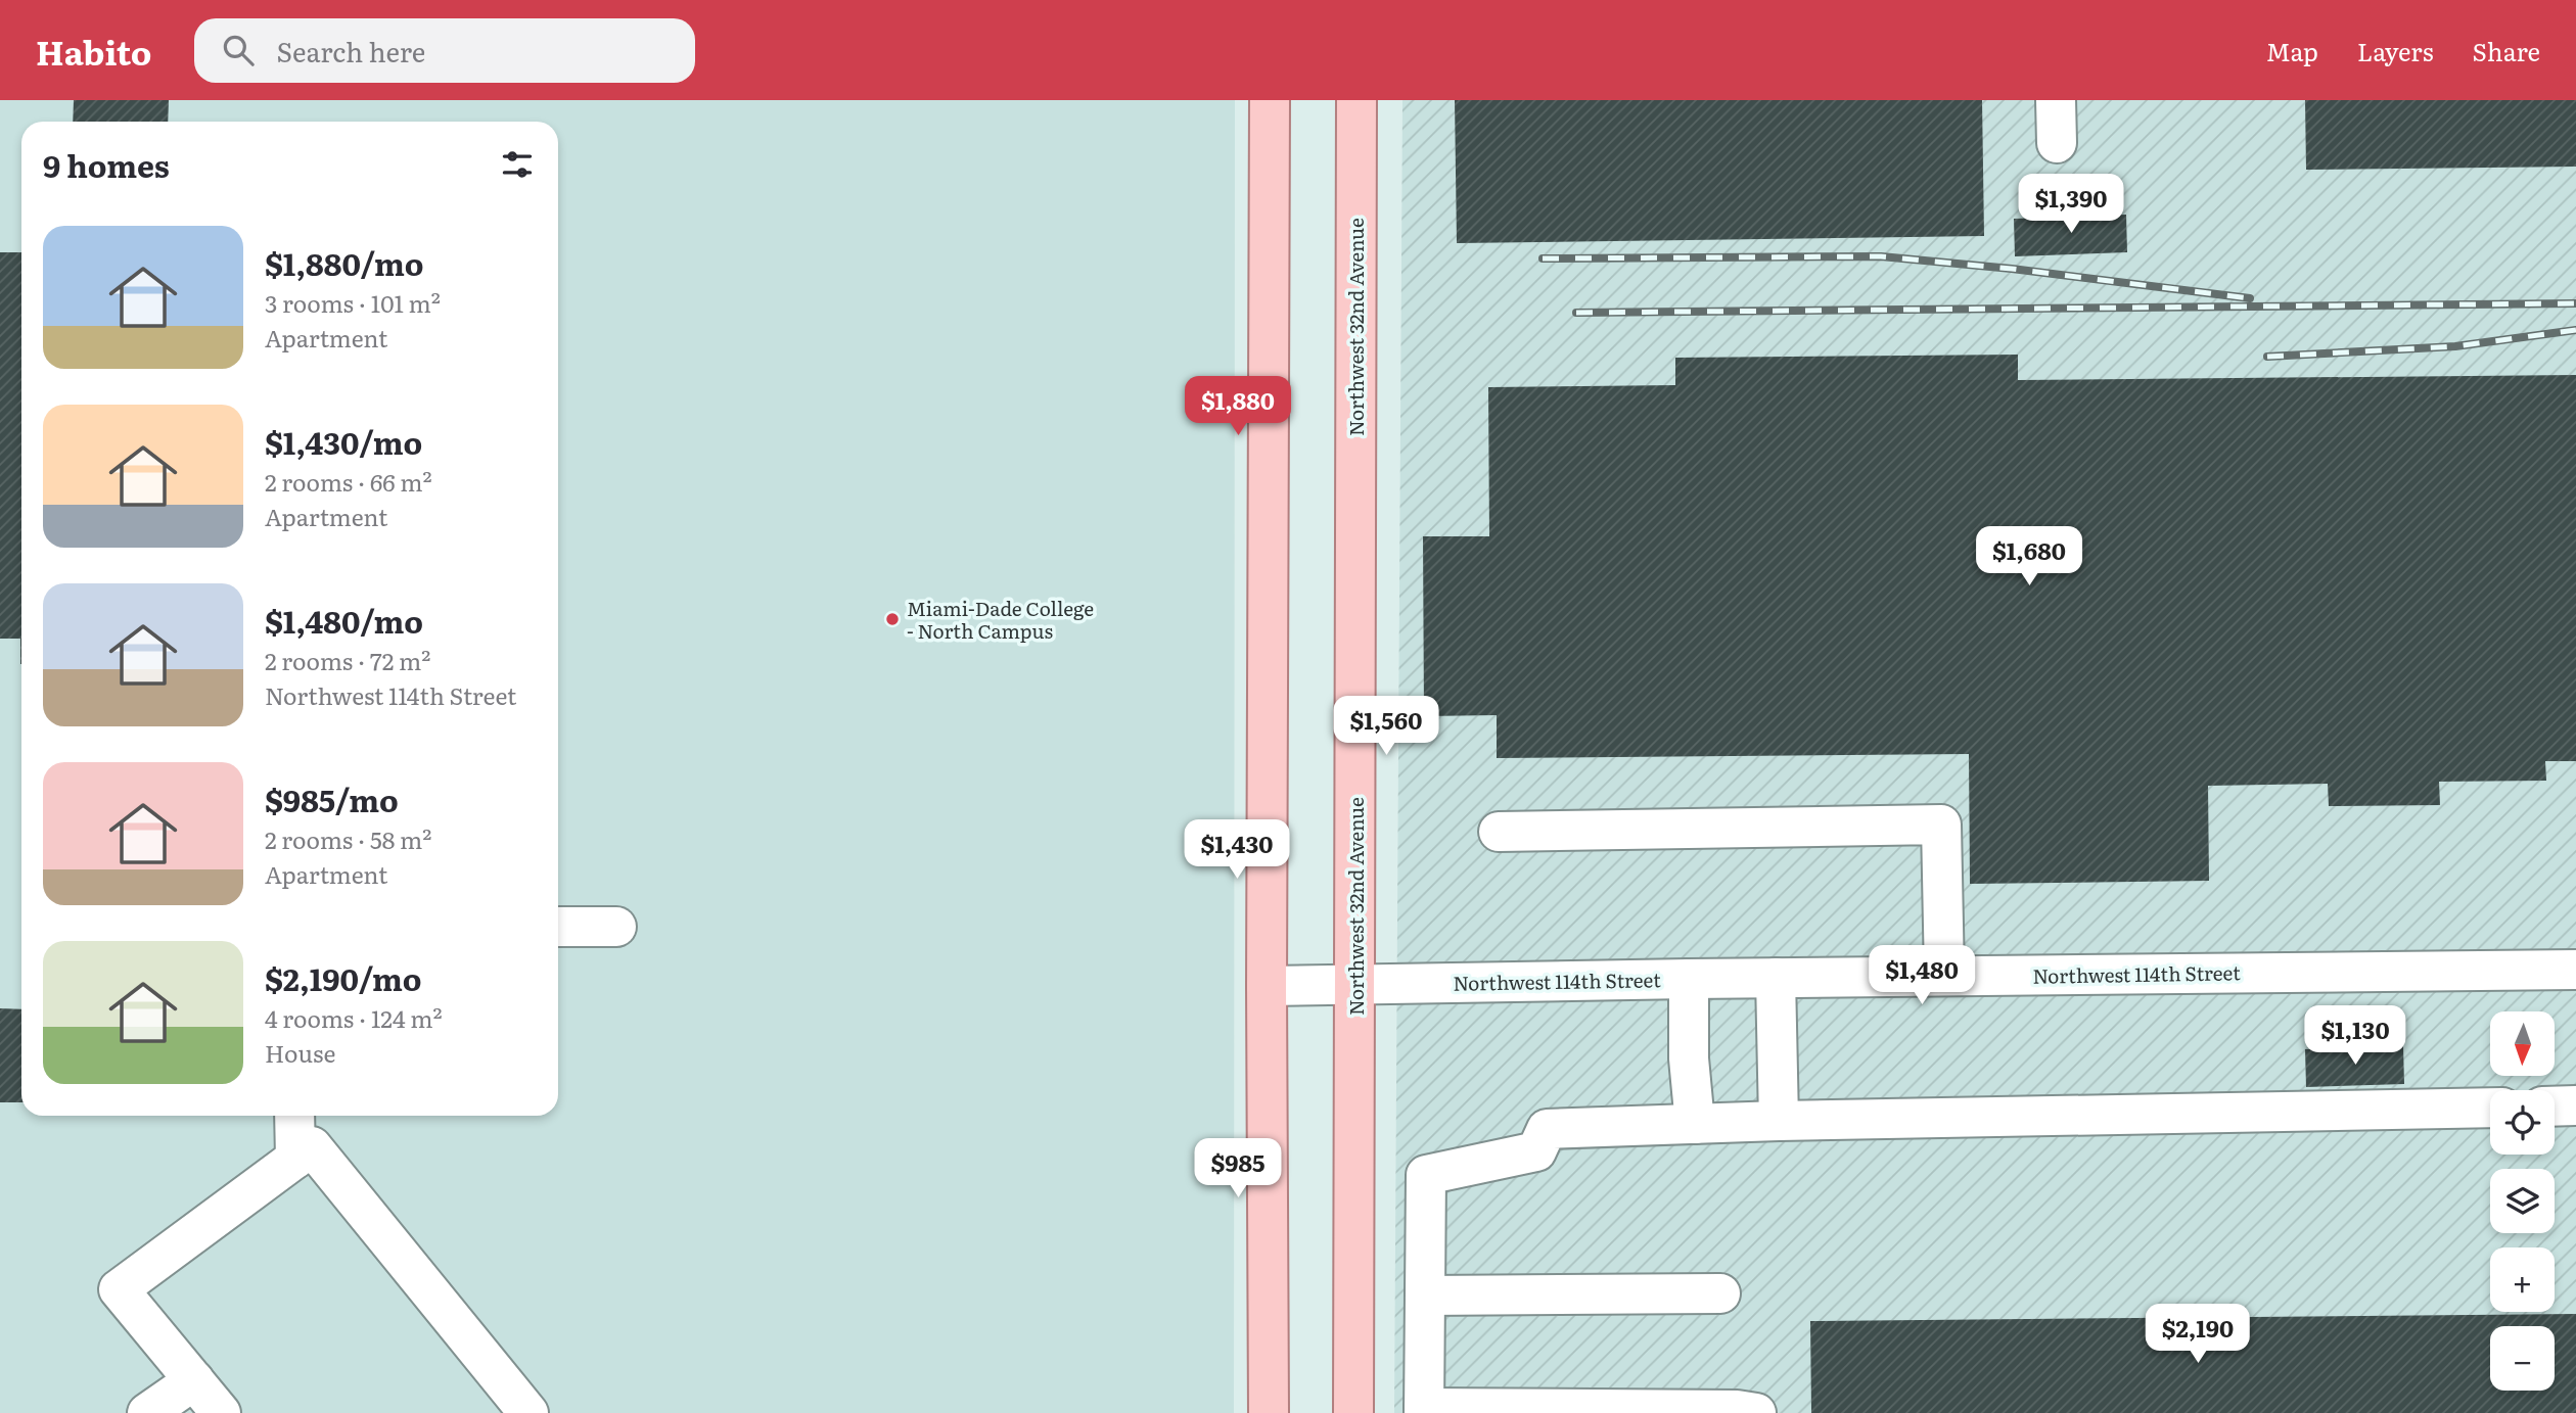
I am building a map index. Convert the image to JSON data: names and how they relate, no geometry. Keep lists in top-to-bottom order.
{
  "streets": {
    "main road": ["Northwest 32nd Avenue"],
    "street": ["Northwest 114th Street"]
  },
  "crossings": [
    ["Northwest 32nd Avenue", "Northwest 114th Street"]
  ],
  "places": ["Miami-Dade College - North Campus"],
  "north": "bottom",
  "page": {
    "header": "Habito",
    "search": "Search here",
    "nav": ["Map", "Layers", "Share"],
    "heading": "9 homes",
    "price": [
      "$1,390",
      "$1,880",
      "$1,680",
      "$1,560",
      "$1,430",
      "$1,480",
      "$1,130",
      "$985",
      "$2,190"
    ],
    "list": [
      {
        "name": "$1,880/mo",
        "note": "3 rooms · 101 m² · Apartment"
      },
      {
        "name": "$1,430/mo",
        "note": "2 rooms · 66 m² · Apartment"
      },
      {
        "name": "$1,480/mo",
        "note": "2 rooms · 72 m² · Northwest 114th Street"
      },
      {
        "name": "$985/mo",
        "note": "2 rooms · 58 m² · Apartment"
      },
      {
        "name": "$2,190/mo",
        "note": "4 rooms · 124 m² · House"
      }
    ],
    "map_buttons": ["+", "−"]
  }
}
